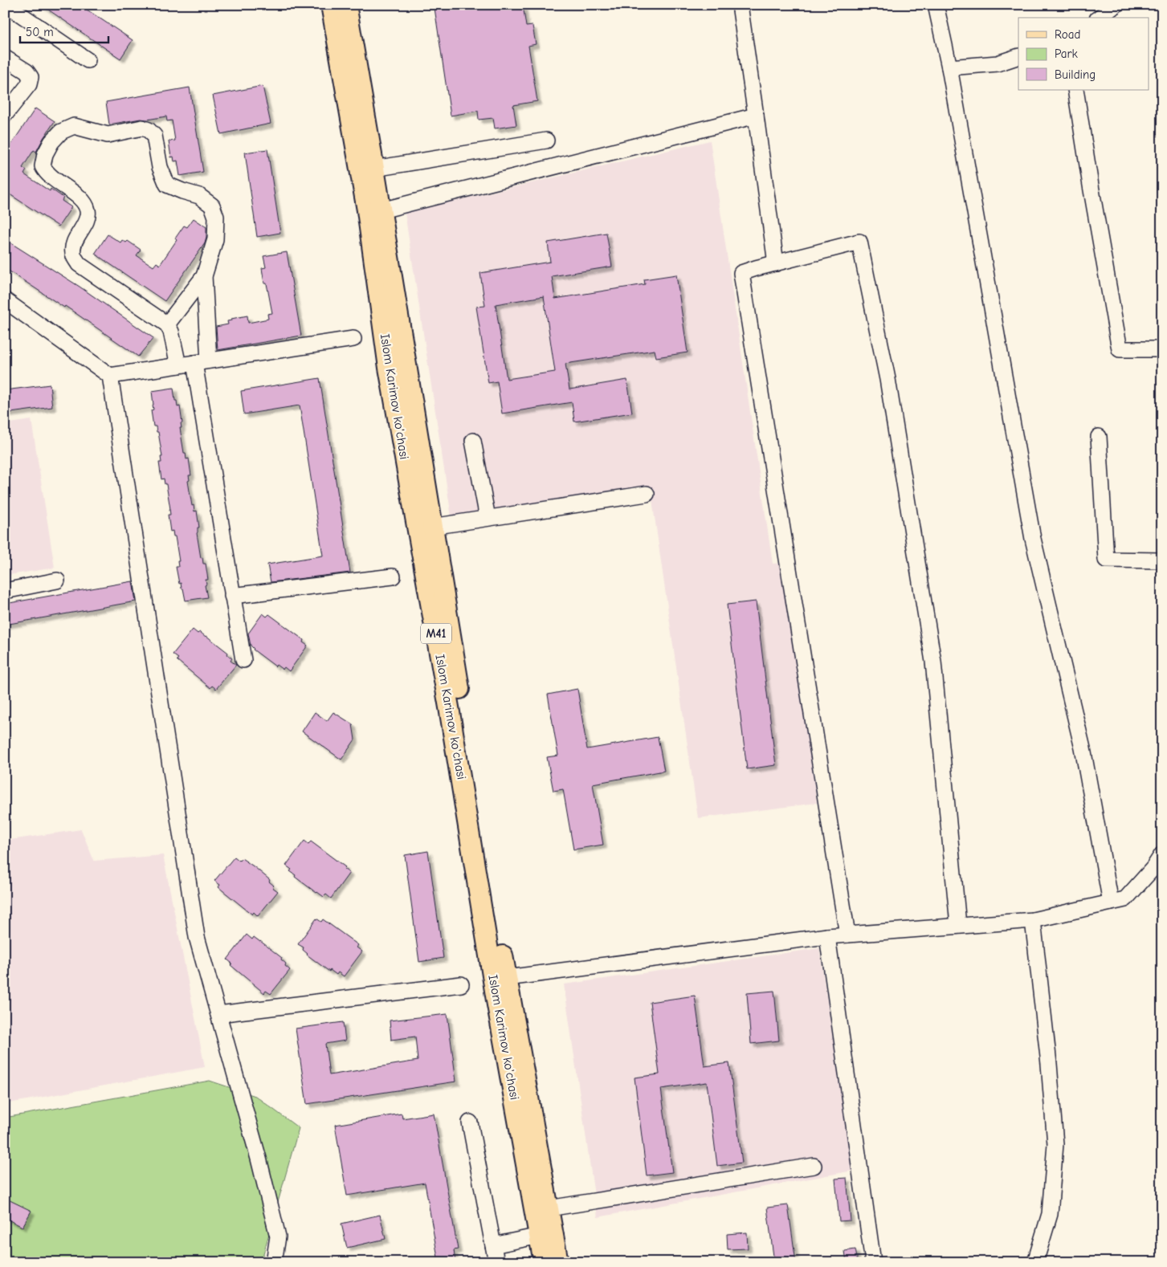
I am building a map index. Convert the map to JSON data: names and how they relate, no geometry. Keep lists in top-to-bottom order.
{
  "streets": {
    "main road": ["Islom Karimov ko'chasi", "M41"]
  },
  "legend": ["Road", "Park", "Building"],
  "scale_bar": "50 m"
}
